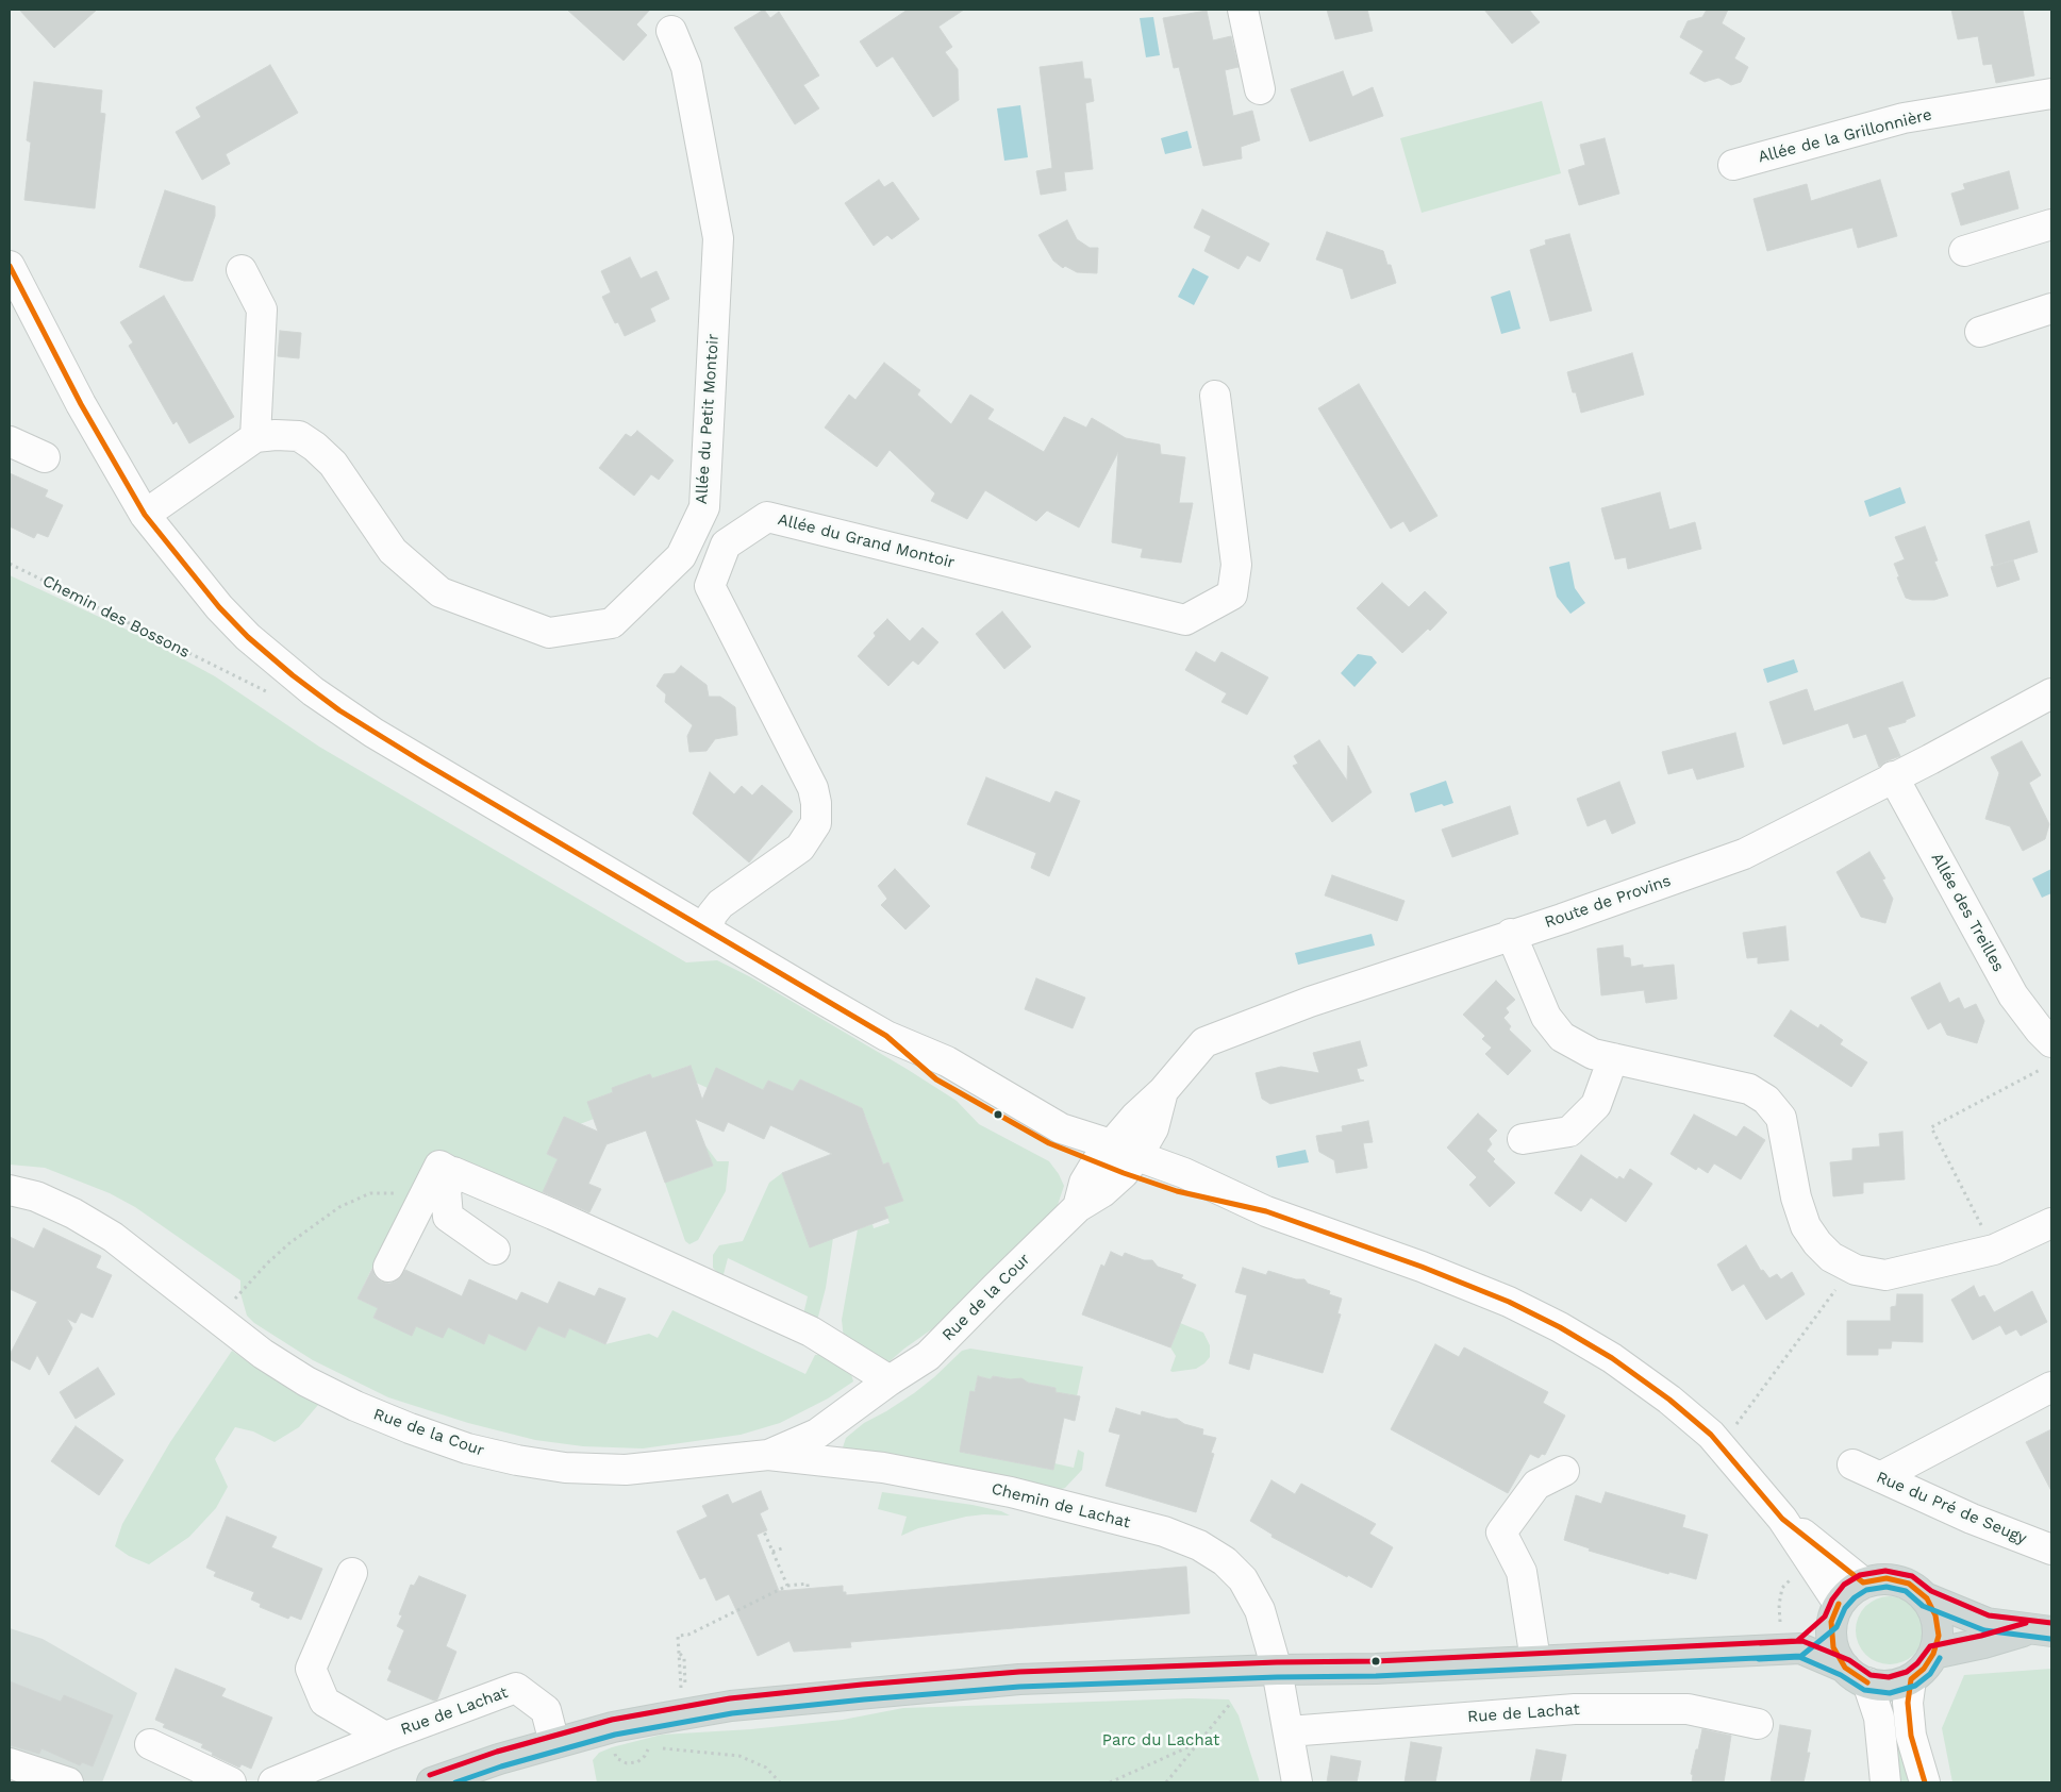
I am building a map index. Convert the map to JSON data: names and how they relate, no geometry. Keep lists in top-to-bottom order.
{
  "streets": {
    "street": [
      "Allée de la Grillonnière",
      "Allée du Petit Montoir",
      "Allée du Grand Montoir",
      "Route de Provins",
      "Allée des Treilles",
      "Rue de la Cour",
      "Chemin de Lachat",
      "Rue du Pré de Seugy",
      "Rue de Lachat"
    ],
    "path": ["Chemin des Bossons"]
  },
  "crossings": [
    ["Route de Provins", "Allée des Treilles"],
    ["Route de Provins", "Rue de la Cour"],
    ["Rue de la Cour", "Chemin de Lachat"]
  ],
  "parks": ["Parc du Lachat"]
}
